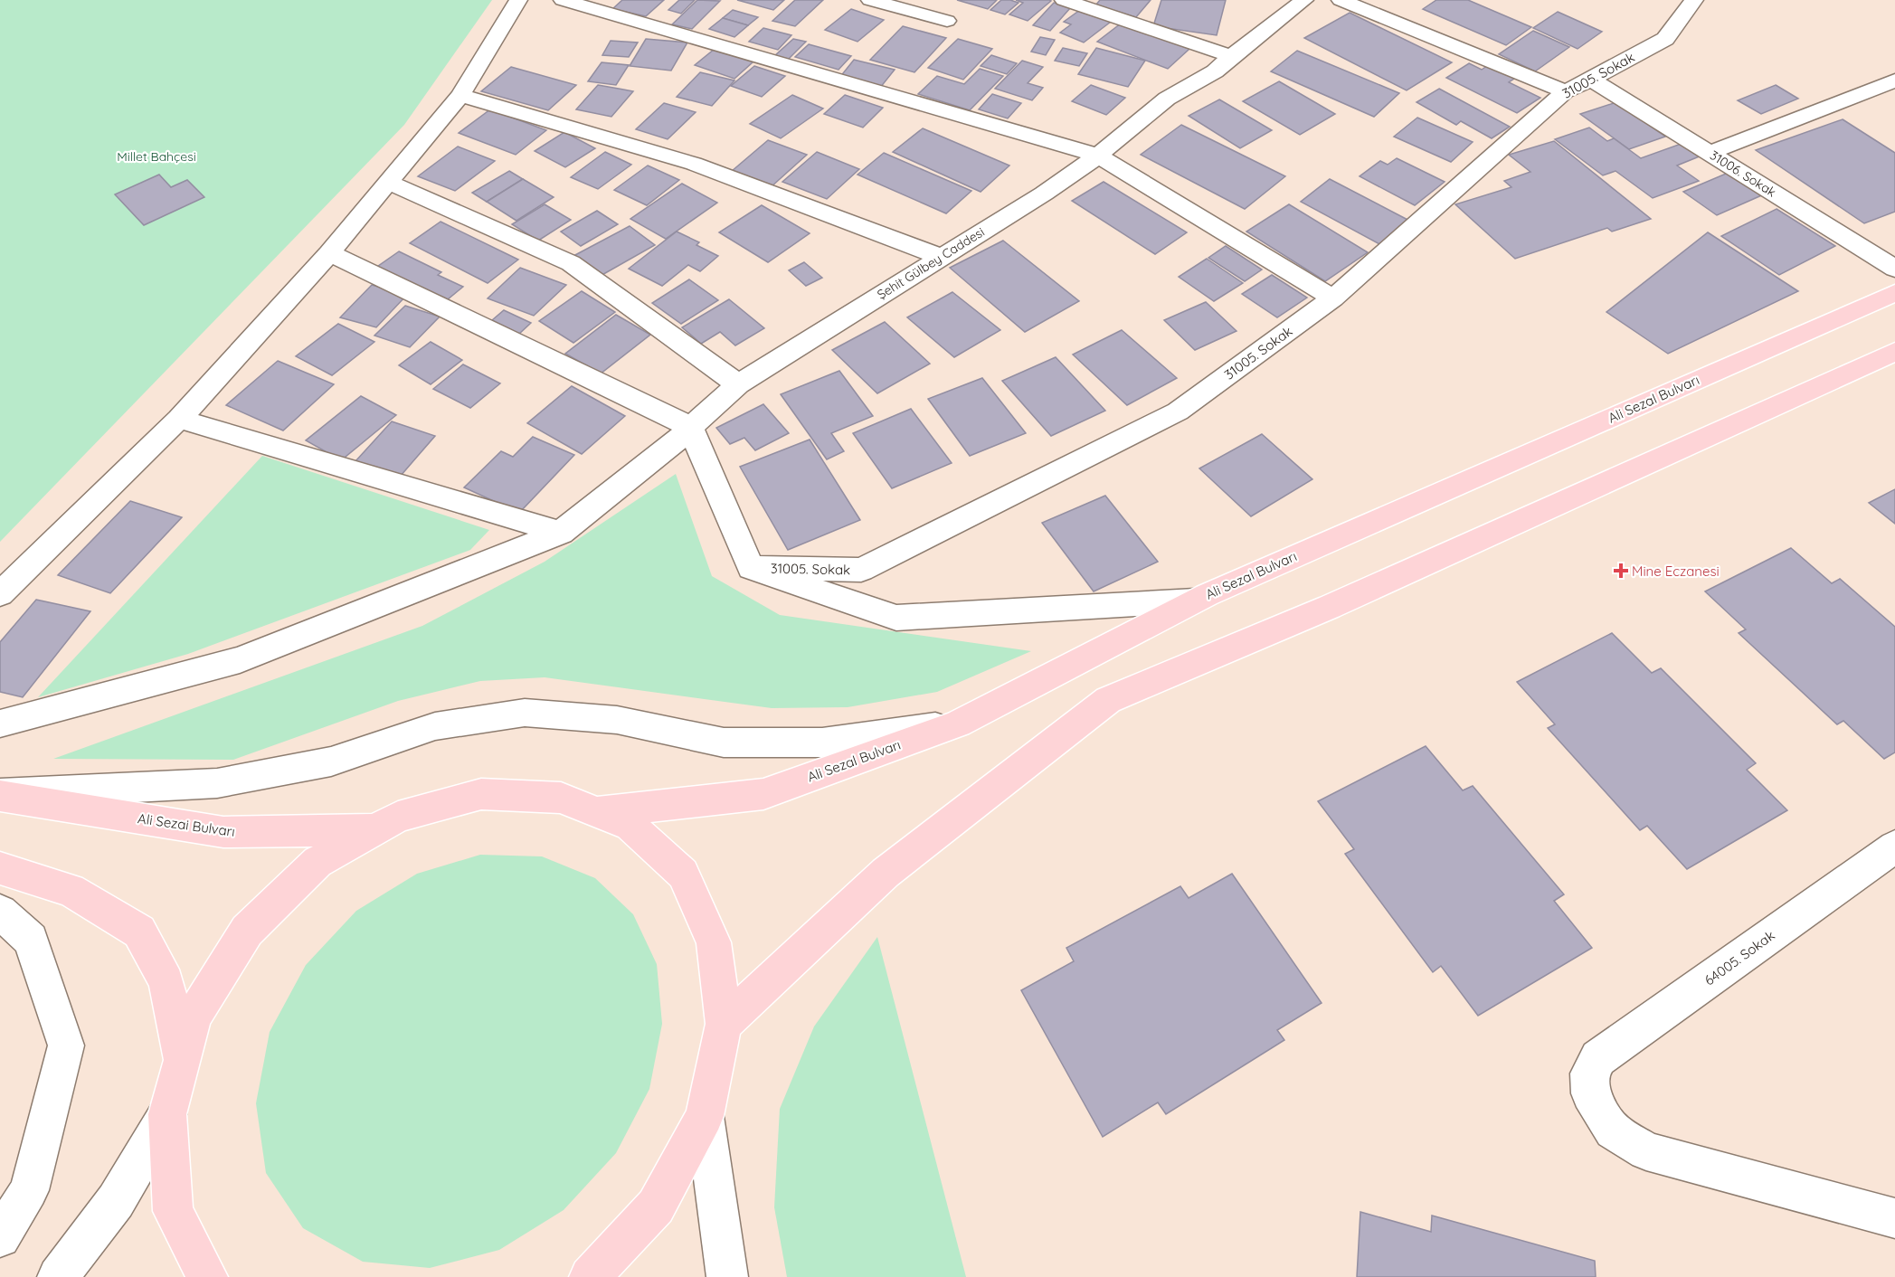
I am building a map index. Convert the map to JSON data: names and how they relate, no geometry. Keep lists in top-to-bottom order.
{
  "streets": {
    "main road": ["Ali Sezal Bulvarı", "Ali Sezai Bulvarı"],
    "street": [
      "31005. Sokak",
      "31006. Sokak",
      "Şehit Gülbey Caddesi",
      "64005. Sokak"
    ]
  },
  "crossings": [
    ["31005. Sokak", "31006. Sokak"]
  ],
  "parks": ["Millet Bahçesi"],
  "places": {
    "health": ["Mine Eczanesi"]
  }
}
